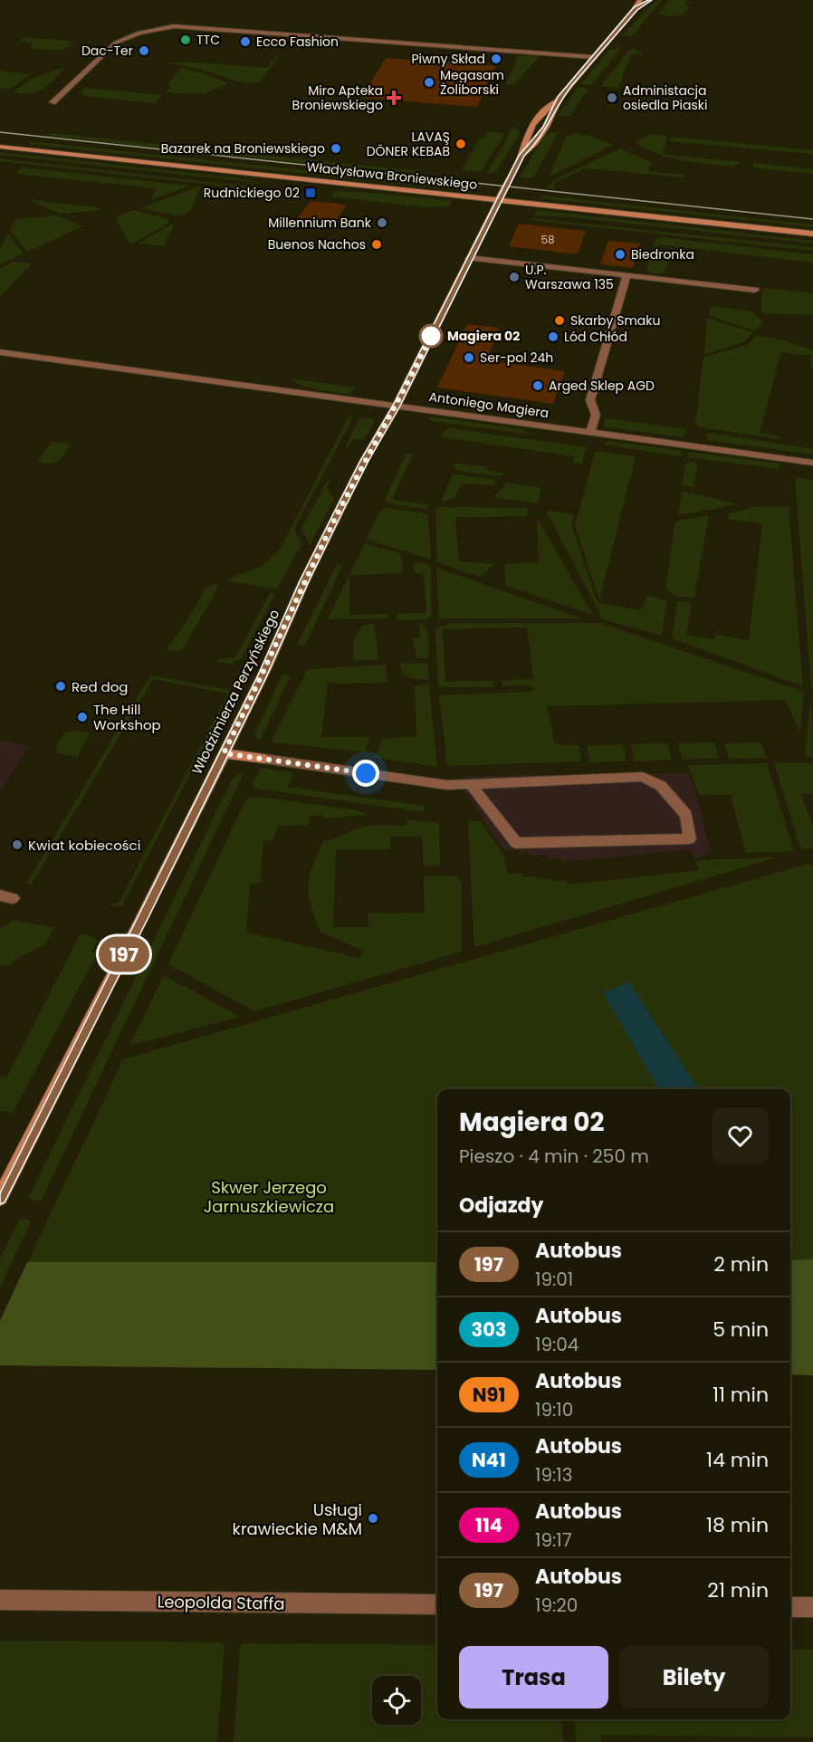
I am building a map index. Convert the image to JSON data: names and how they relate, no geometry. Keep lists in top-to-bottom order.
{
  "streets": {
    "street": [
      "Władysława Broniewskiego",
      "Antoniego Magiera",
      "Włodzimierza Perzyńskiego",
      "Leopolda Staffa"
    ]
  },
  "crossings": [
    ["Władysława Broniewskiego", "Włodzimierza Perzyńskiego"],
    ["Antoniego Magiera", "Włodzimierza Perzyńskiego"]
  ],
  "parks": ["Skwer Jerzego Jarnuszkiewicza"],
  "places": {
    "other": [
      "TTC",
      "Ecco Fashion",
      "Dac-Ter",
      "Piwny Skład",
      "Megasam Żoliborski",
      "Administacja osiedla Piaski",
      "LAVAŞ DÖNER KEBAB",
      "Bazarek na Broniewskiego",
      "Millennium Bank",
      "Buenos Nachos",
      "Biedronka",
      "U.P. Warszawa 135",
      "Skarby Smaku",
      "Magiera 02",
      "Lód Chłód",
      "Ser-pol 24h",
      "Arged Sklep AGD",
      "Red dog",
      "The Hill Workshop",
      "Kwiat kobiecości",
      "Usługi krawieckie M&M"
    ],
    "health": ["Miro Apteka Broniewskiego"],
    "transit": ["Rudnickiego 02"]
  },
  "lines": ["bus line 197"],
  "house_numbers": ["58"],
  "page": {
    "on_map": "197",
    "heading": [
      ["Magiera 02", "Pieszo · 4 min · 250 m"],
      "Odjazdy"
    ],
    "list": [
      {
        "mark": "197",
        "name": "Autobus",
        "note": "19:01",
        "value": "2 min"
      },
      {
        "mark": "303",
        "name": "Autobus",
        "note": "19:04",
        "value": "5 min"
      },
      {
        "mark": "N91",
        "name": "Autobus",
        "note": "19:10",
        "value": "11 min"
      },
      {
        "mark": "N41",
        "name": "Autobus",
        "note": "19:13",
        "value": "14 min"
      },
      {
        "mark": "114",
        "name": "Autobus",
        "note": "19:17",
        "value": "18 min"
      },
      {
        "mark": "197",
        "name": "Autobus",
        "note": "19:20",
        "value": "21 min"
      }
    ],
    "buttons": ["Trasa", "Bilety"]
  }
}
